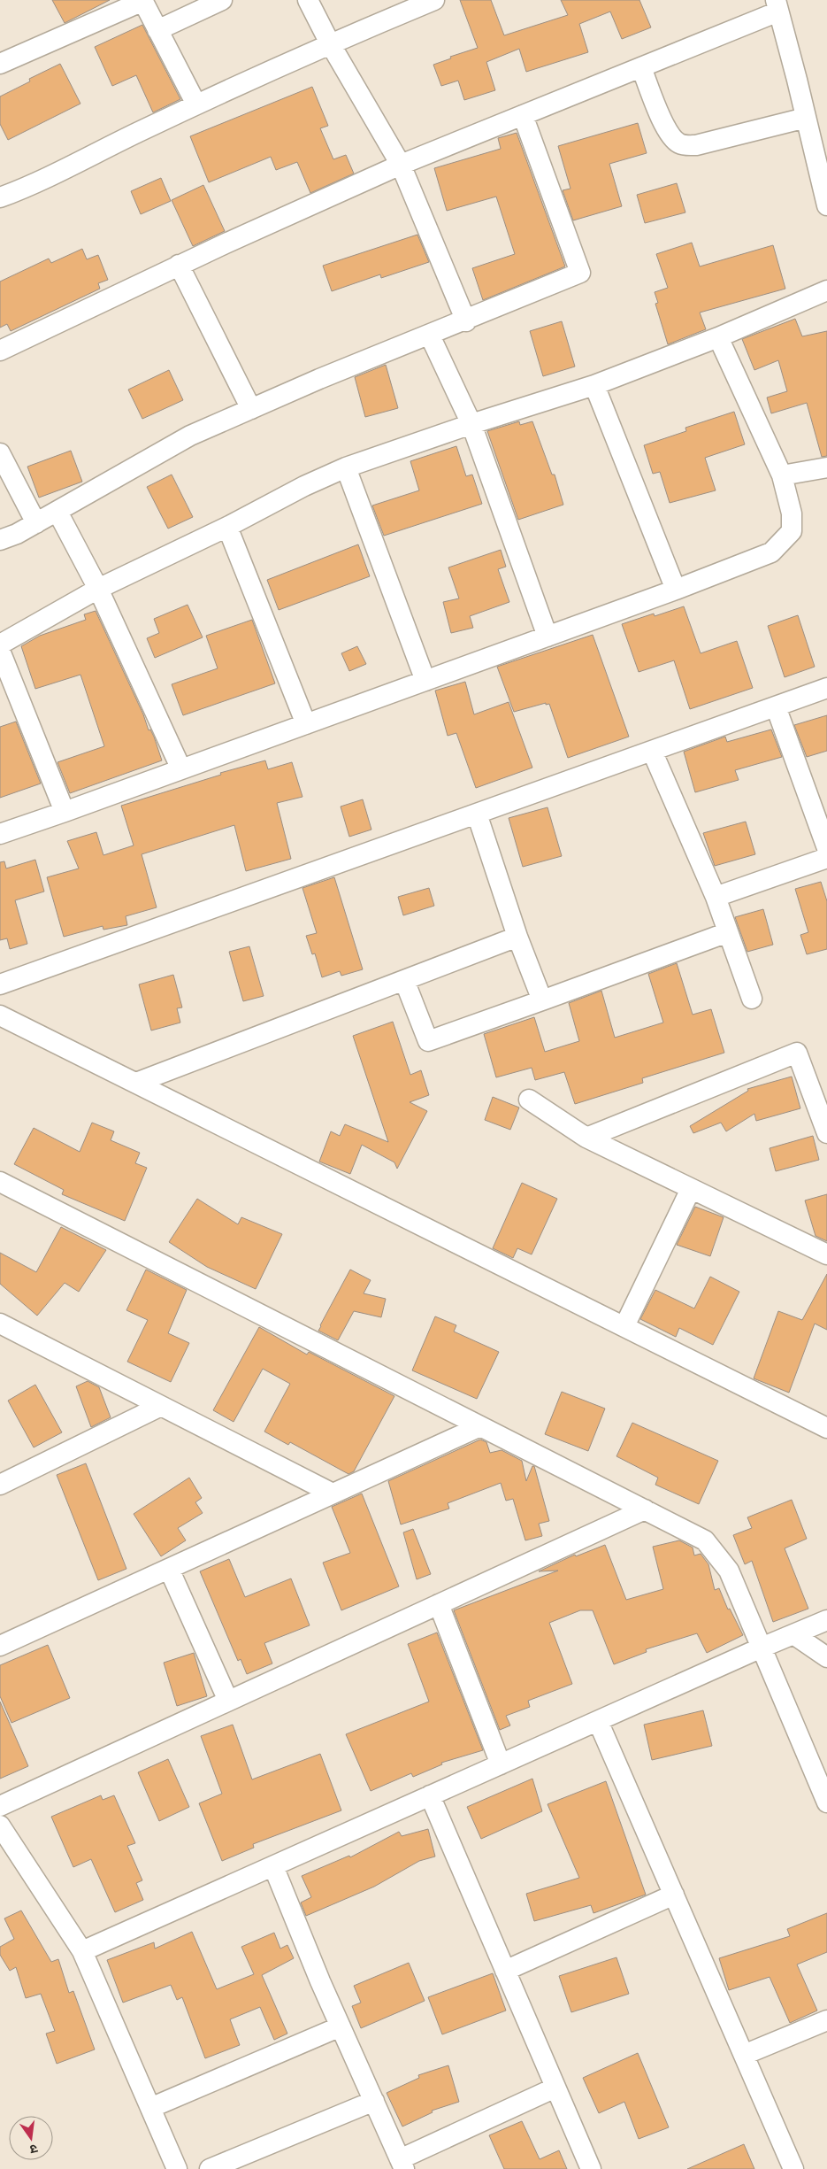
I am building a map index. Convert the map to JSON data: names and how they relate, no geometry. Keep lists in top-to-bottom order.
{
  "north": "bottom"
}
